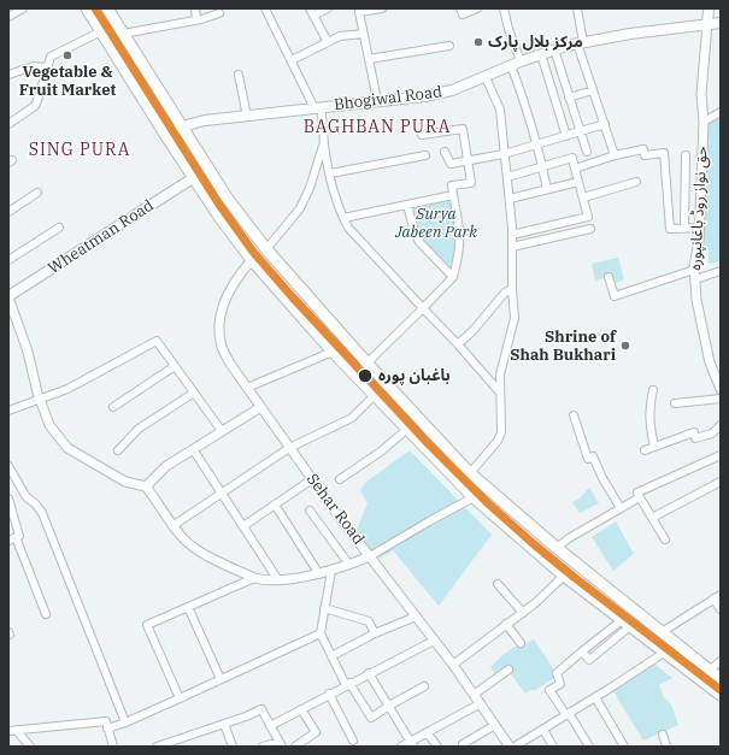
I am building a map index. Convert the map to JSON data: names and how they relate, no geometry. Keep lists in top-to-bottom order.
{
  "streets": {
    "main road": ["Bhogiwal Road", "Wheatman Road"],
    "street": ["حق نواز روڈ باغانپورہ", "Sehar Road"]
  },
  "crossings": [
    ["Bhogiwal Road", "حق نواز روڈ باغانپورہ"]
  ],
  "districts": ["BAGHBAN PURA", "SING PURA"],
  "parks": ["Surya Jabeen Park"],
  "places": [
    "مرکز بلال پارک",
    "Vegetable & Fruit Market",
    "Shrine of Shah Bukhari",
    "باغبان پورہ"
  ]
}
